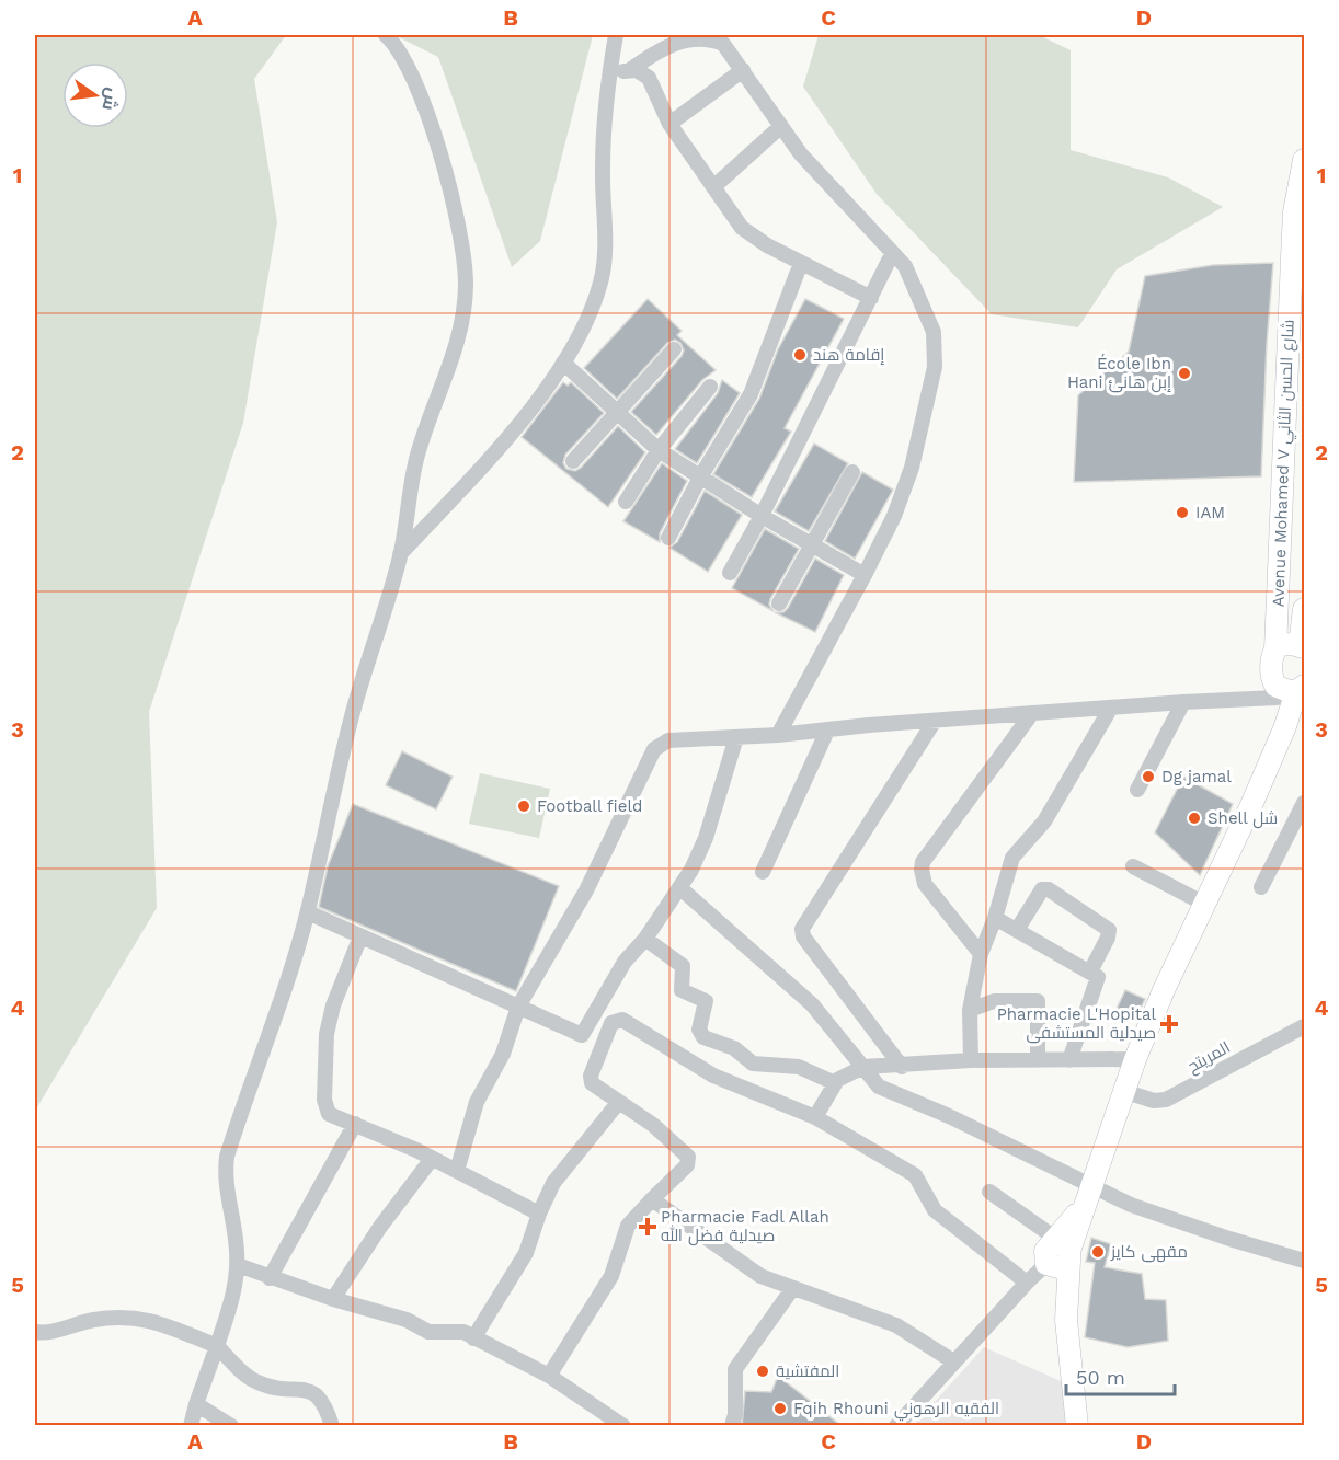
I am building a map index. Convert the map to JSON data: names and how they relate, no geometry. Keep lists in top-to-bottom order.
{
  "streets": {
    "main road": ["Avenue Mohamed V شارع الحسن الثاني"],
    "street": ["المريتح"]
  },
  "places": {
    "other": [
      "إقامة هند",
      "École Ibn Hani إبن هانئ",
      "IAM",
      "Dg jamal",
      "Football field",
      "Shell شل",
      "مقهى كايز",
      "المفتشية",
      "Fqih Rhouni الفقيه الرهوني"
    ],
    "health": ["Pharmacie L'Hopital صيدلية المستشفى", "Pharmacie Fadl Allah صيدلية فضل الله"]
  },
  "scale_bar": "50 m",
  "north": "right",
  "grid": {
    "columns": [
      "A",
      "B",
      "C",
      "D"
    ],
    "rows": [
      "1",
      "2",
      "3",
      "4",
      "5"
    ]
  }
}
